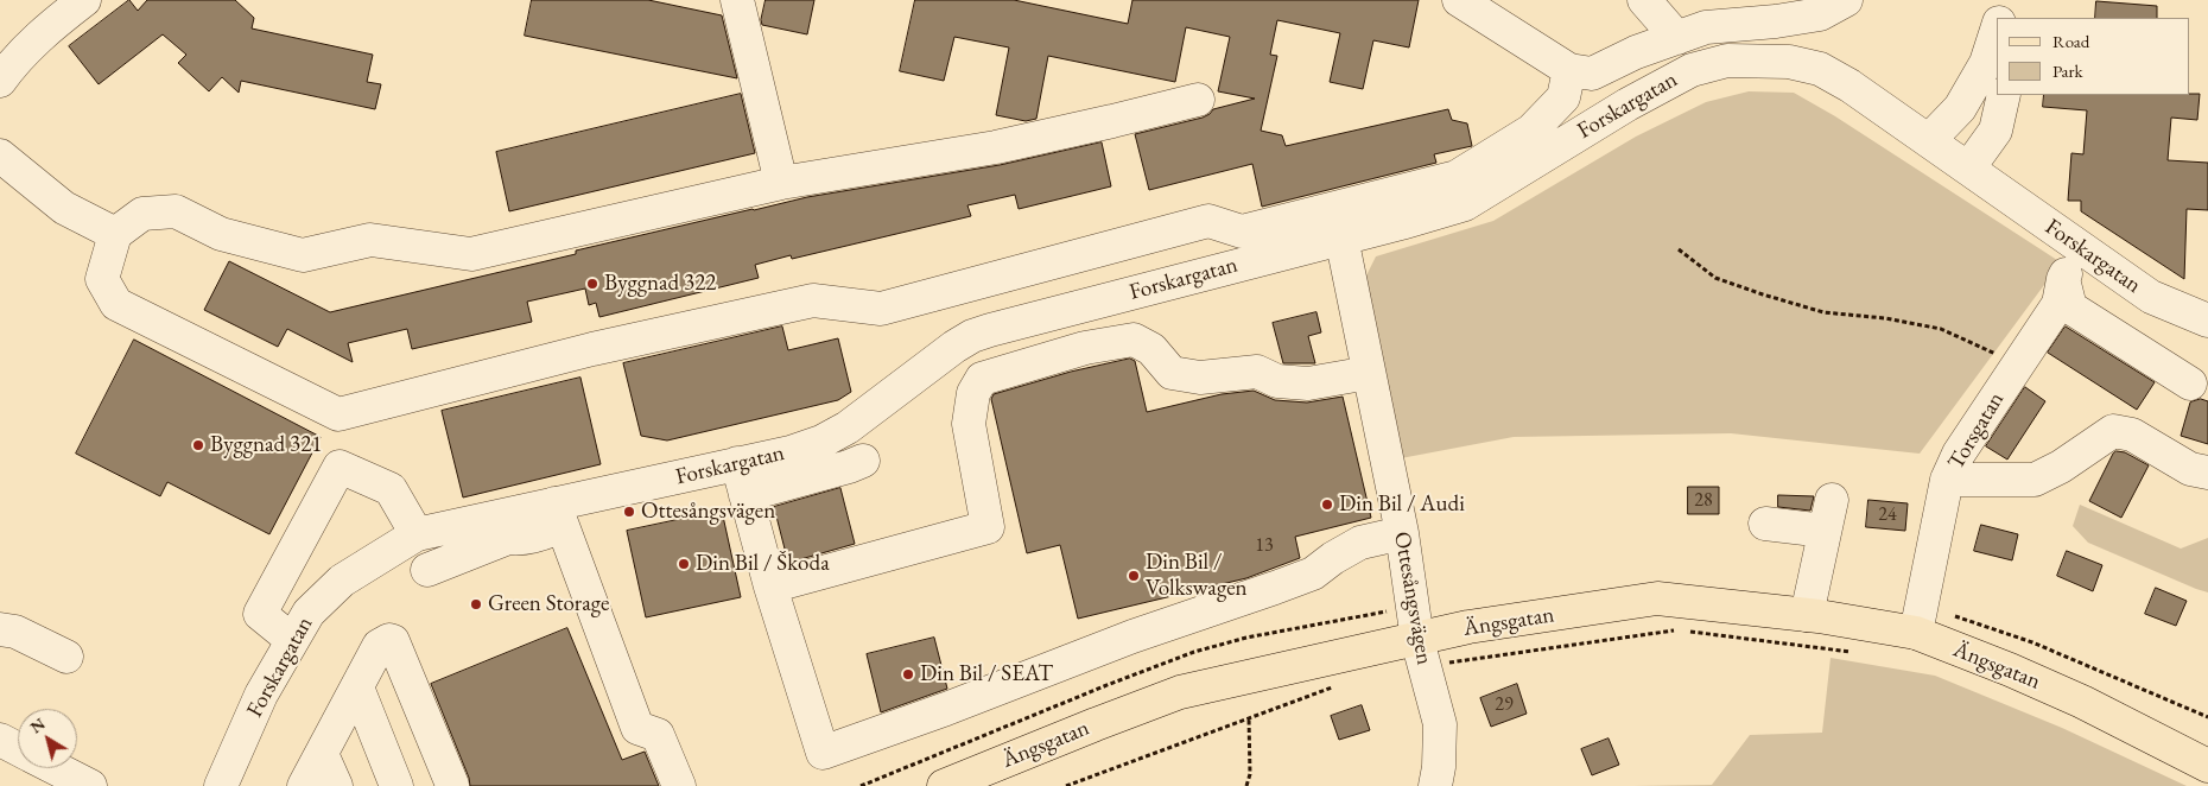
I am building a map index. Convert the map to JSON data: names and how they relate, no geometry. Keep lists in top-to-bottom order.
{
  "streets": {
    "main road": ["Ängsgatan"],
    "street": ["Forskargatan", "Torsgatan", "Ottesångsvägen"]
  },
  "crossings": [
    ["Forskargatan", "Torsgatan"],
    ["Forskargatan", "Ottesångsvägen"],
    ["Torsgatan", "Ängsgatan"],
    ["Ottesångsvägen", "Ängsgatan"]
  ],
  "places": [
    "Byggnad 322",
    "Byggnad 321",
    "Din Bil / Audi",
    "Ottesångsvägen",
    "Din Bil / Škoda",
    "Din Bil / Volkswagen",
    "Green Storage",
    "Din Bil / SEAT"
  ],
  "house_numbers": [
    "28",
    "24",
    "13",
    "29"
  ],
  "legend": ["Road", "Park"],
  "north": "top left"
}
